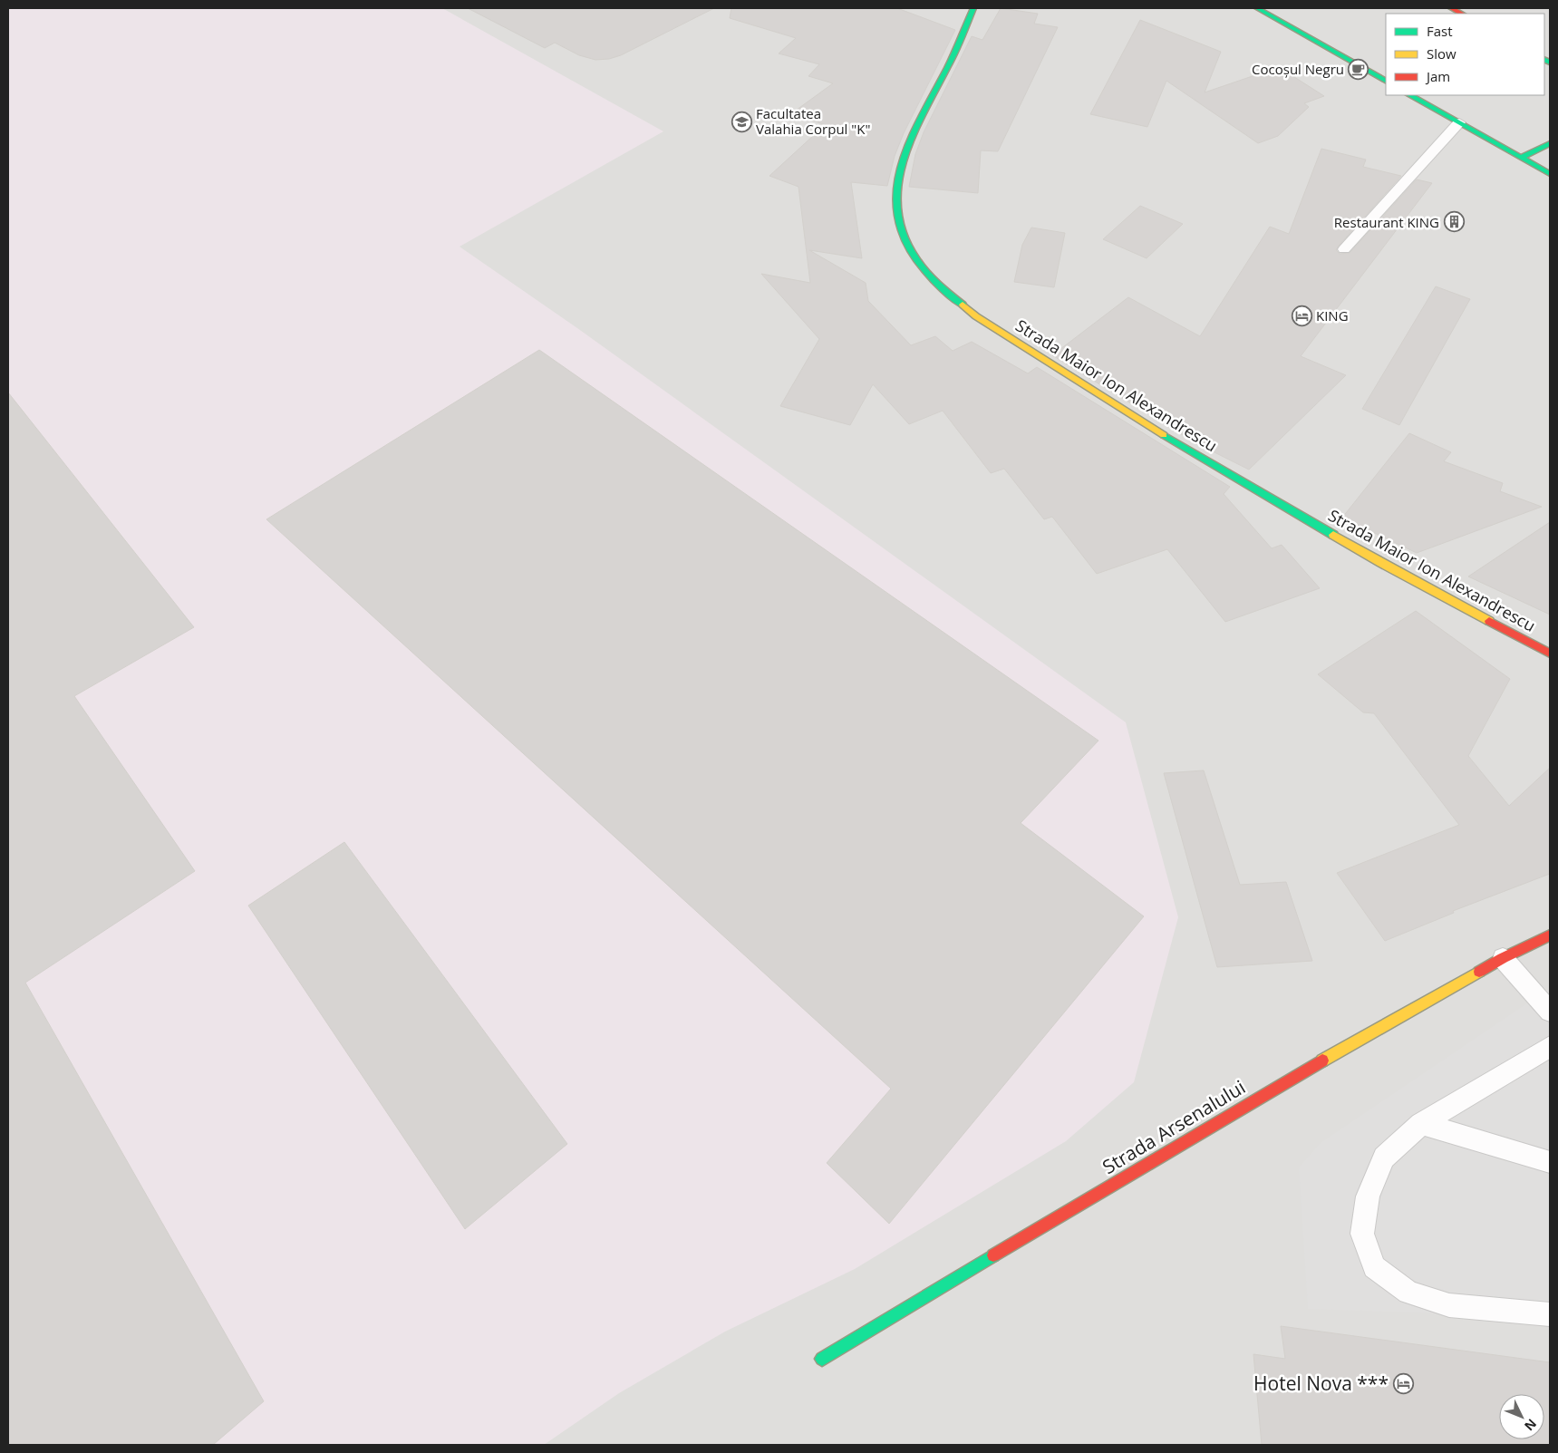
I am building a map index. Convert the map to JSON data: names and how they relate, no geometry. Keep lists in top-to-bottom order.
{
  "streets": {
    "street": ["Strada Maior Ion Alexandrescu", "Strada Arsenalului"]
  },
  "places": {
    "cafe": ["Cocoșul Negru"],
    "school or university": ["Facultatea Valahia Corpul \"K\""],
    "building": ["Restaurant KING"],
    "hotel": ["KING", "Hotel Nova ***"]
  },
  "legend": ["Fast", "Slow", "Jam"],
  "north": "bottom right"
}
